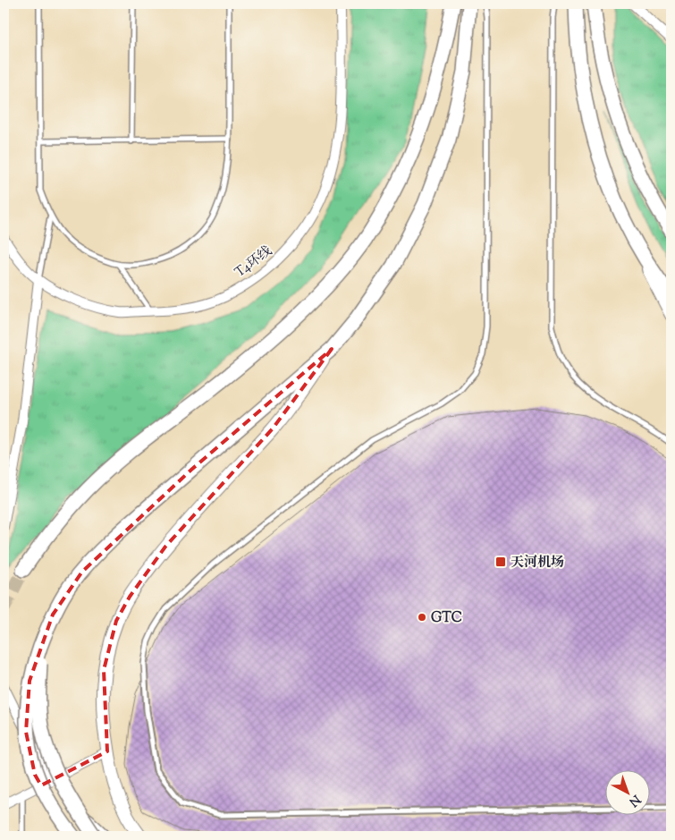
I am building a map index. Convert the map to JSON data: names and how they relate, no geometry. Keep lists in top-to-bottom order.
{
  "streets": {
    "street": ["T4环线"]
  },
  "places": {
    "transit": ["天河机场"],
    "other": ["GTC"]
  },
  "north": "bottom right"
}
